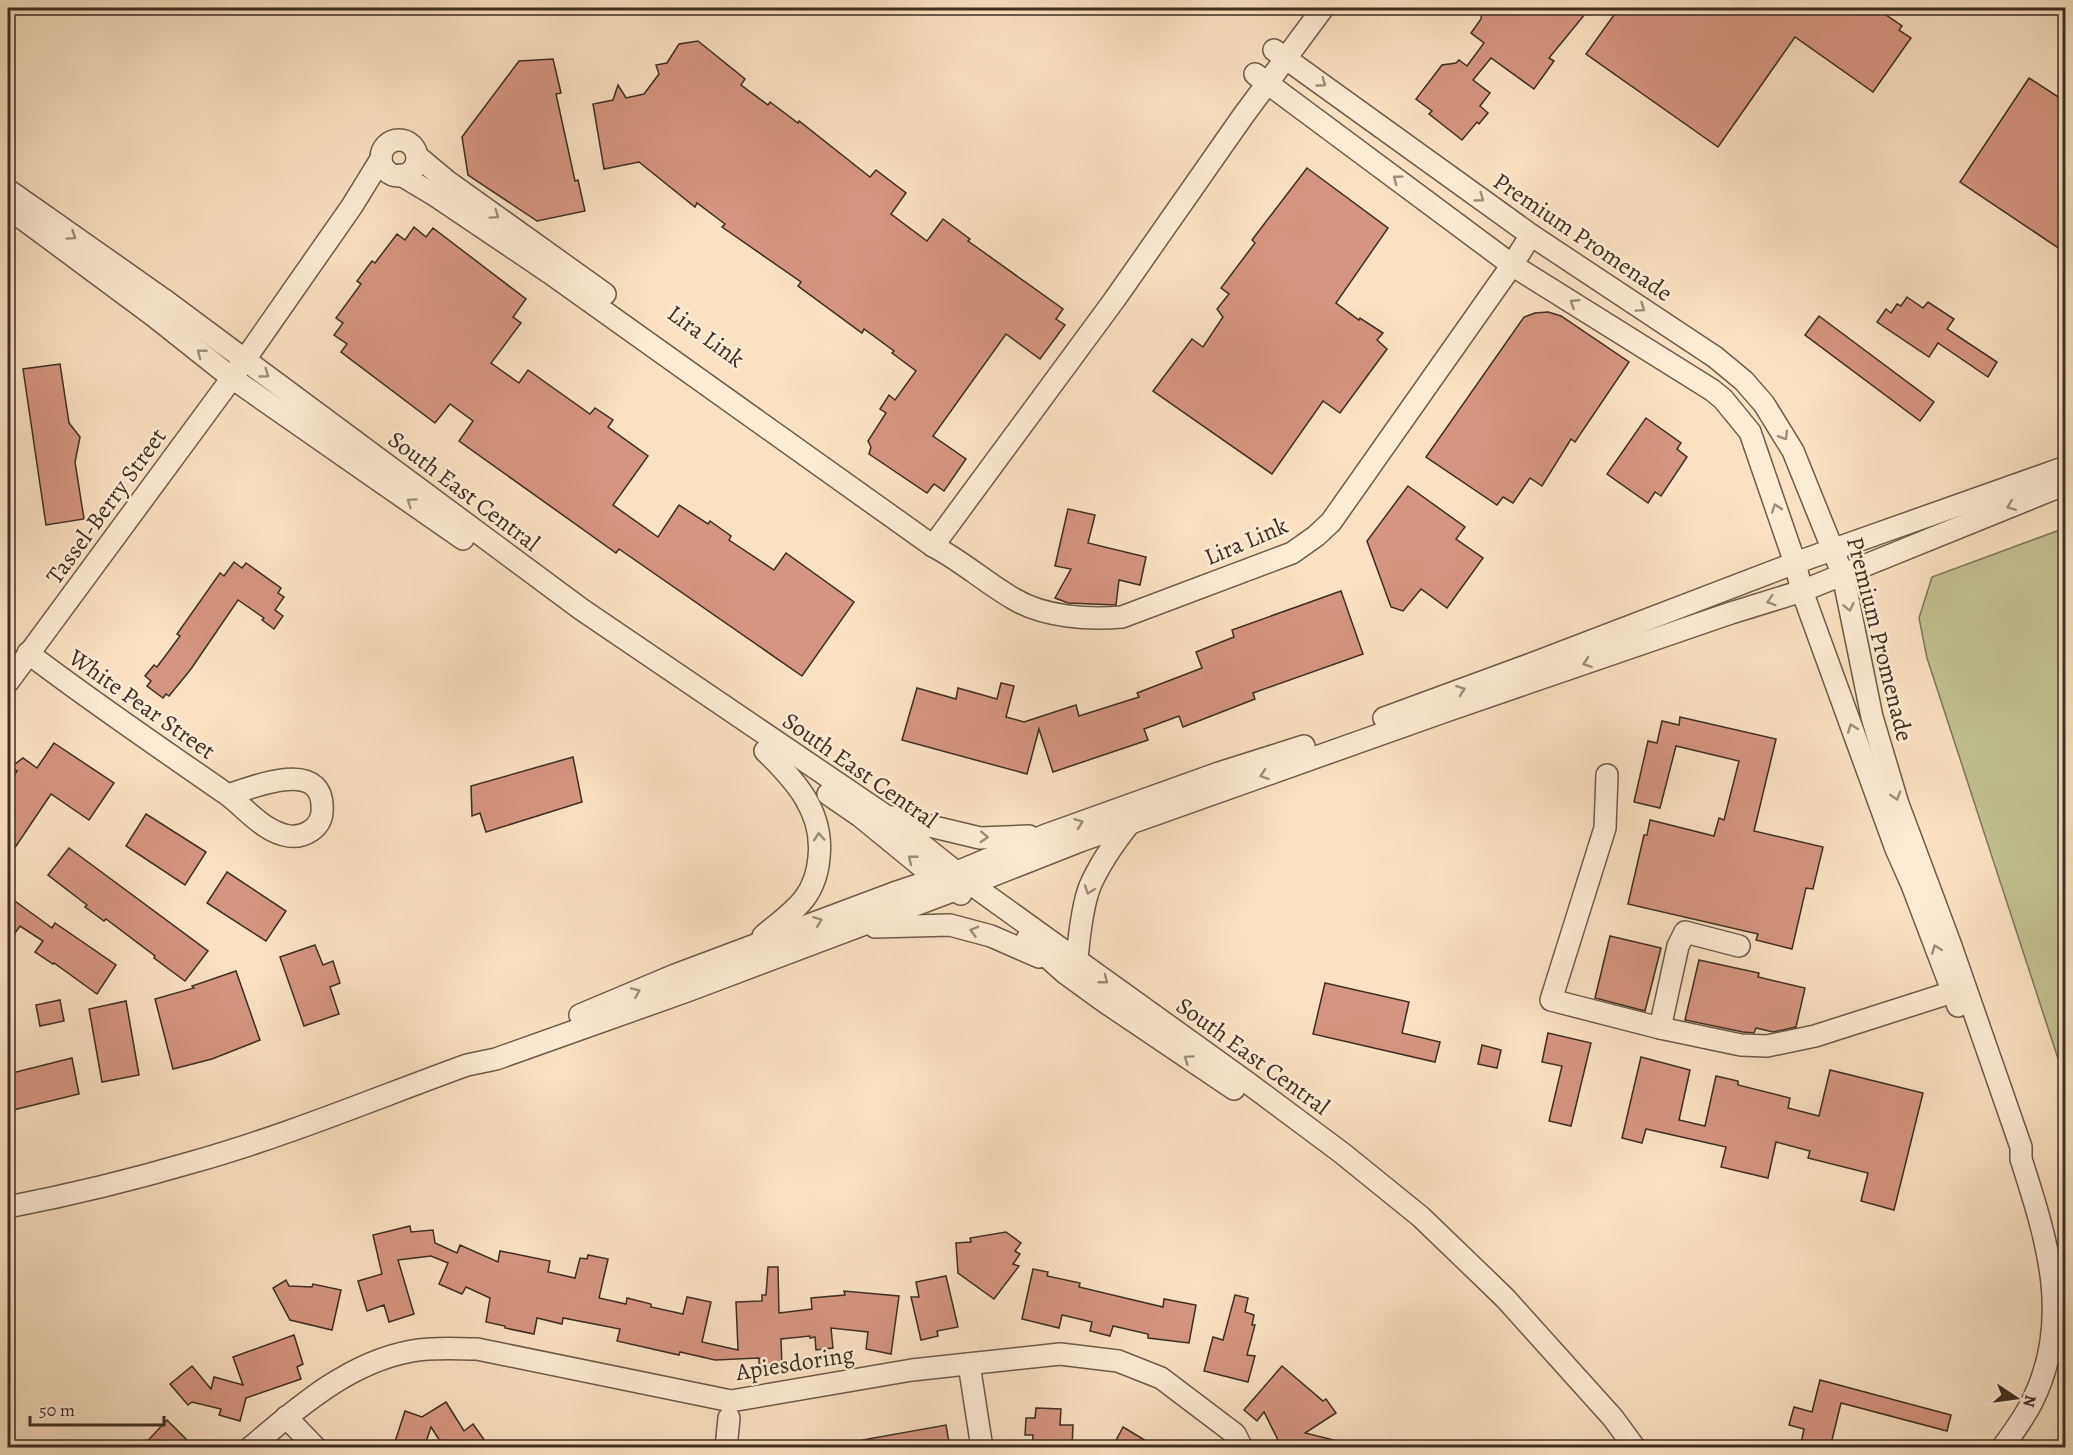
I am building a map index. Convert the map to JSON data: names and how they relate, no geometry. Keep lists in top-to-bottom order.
{
  "streets": {
    "street": [
      "Premium Promenade",
      "Lira Link",
      "South East Central",
      "Tassel-Berry Street",
      "White Pear Street",
      "Apiesdoring"
    ]
  },
  "crossings": [
    ["Premium Promenade", "Lira Link"],
    ["South East Central", "Tassel-Berry Street"],
    ["Tassel-Berry Street", "White Pear Street"]
  ],
  "scale_bar": "50 m",
  "north": "right"
}
